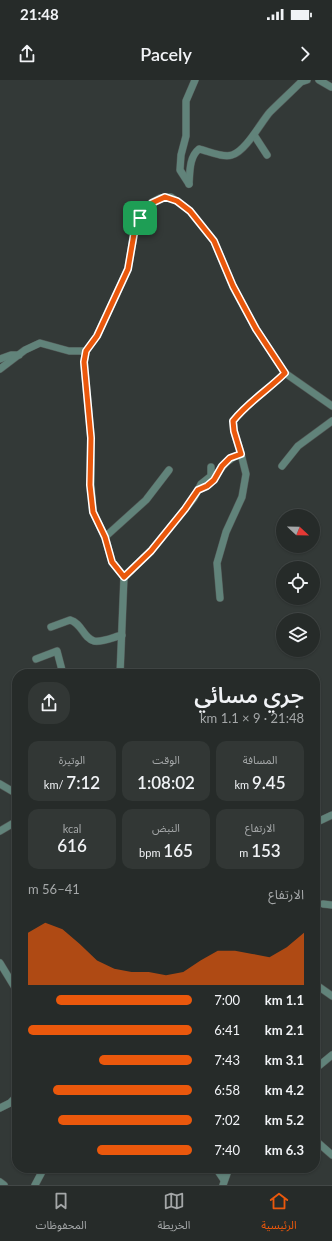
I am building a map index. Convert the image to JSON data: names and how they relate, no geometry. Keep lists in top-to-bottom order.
{
  "north": "right",
  "page": {
    "status": "21:48",
    "header": "Pacely",
    "heading": ["جري مسائي", "21:48 · 9 × 1.1 km"],
    "stats": [
      ["المسافة", "9.45 km"],
      ["الوقت", "1:08:02"],
      ["الوتيرة", "7:12 /km"],
      ["الارتفاع", "153 m"],
      ["النبض", "165 bpm"],
      ["kcal", "616"]
    ],
    "chart": ["الارتفاع", "41–56 m"],
    "list": [
      {
        "name": "1.1 km",
        "note": "7:00"
      },
      {
        "name": "2.1 km",
        "note": "6:41"
      },
      {
        "name": "3.1 km",
        "note": "7:43"
      },
      {
        "name": "4.2 km",
        "note": "6:58"
      },
      {
        "name": "5.2 km",
        "note": "7:02"
      },
      {
        "name": "6.3 km",
        "note": "7:40"
      }
    ],
    "tabs": ["الرئيسية", "الخريطة", "المحفوظات"]
  }
}
